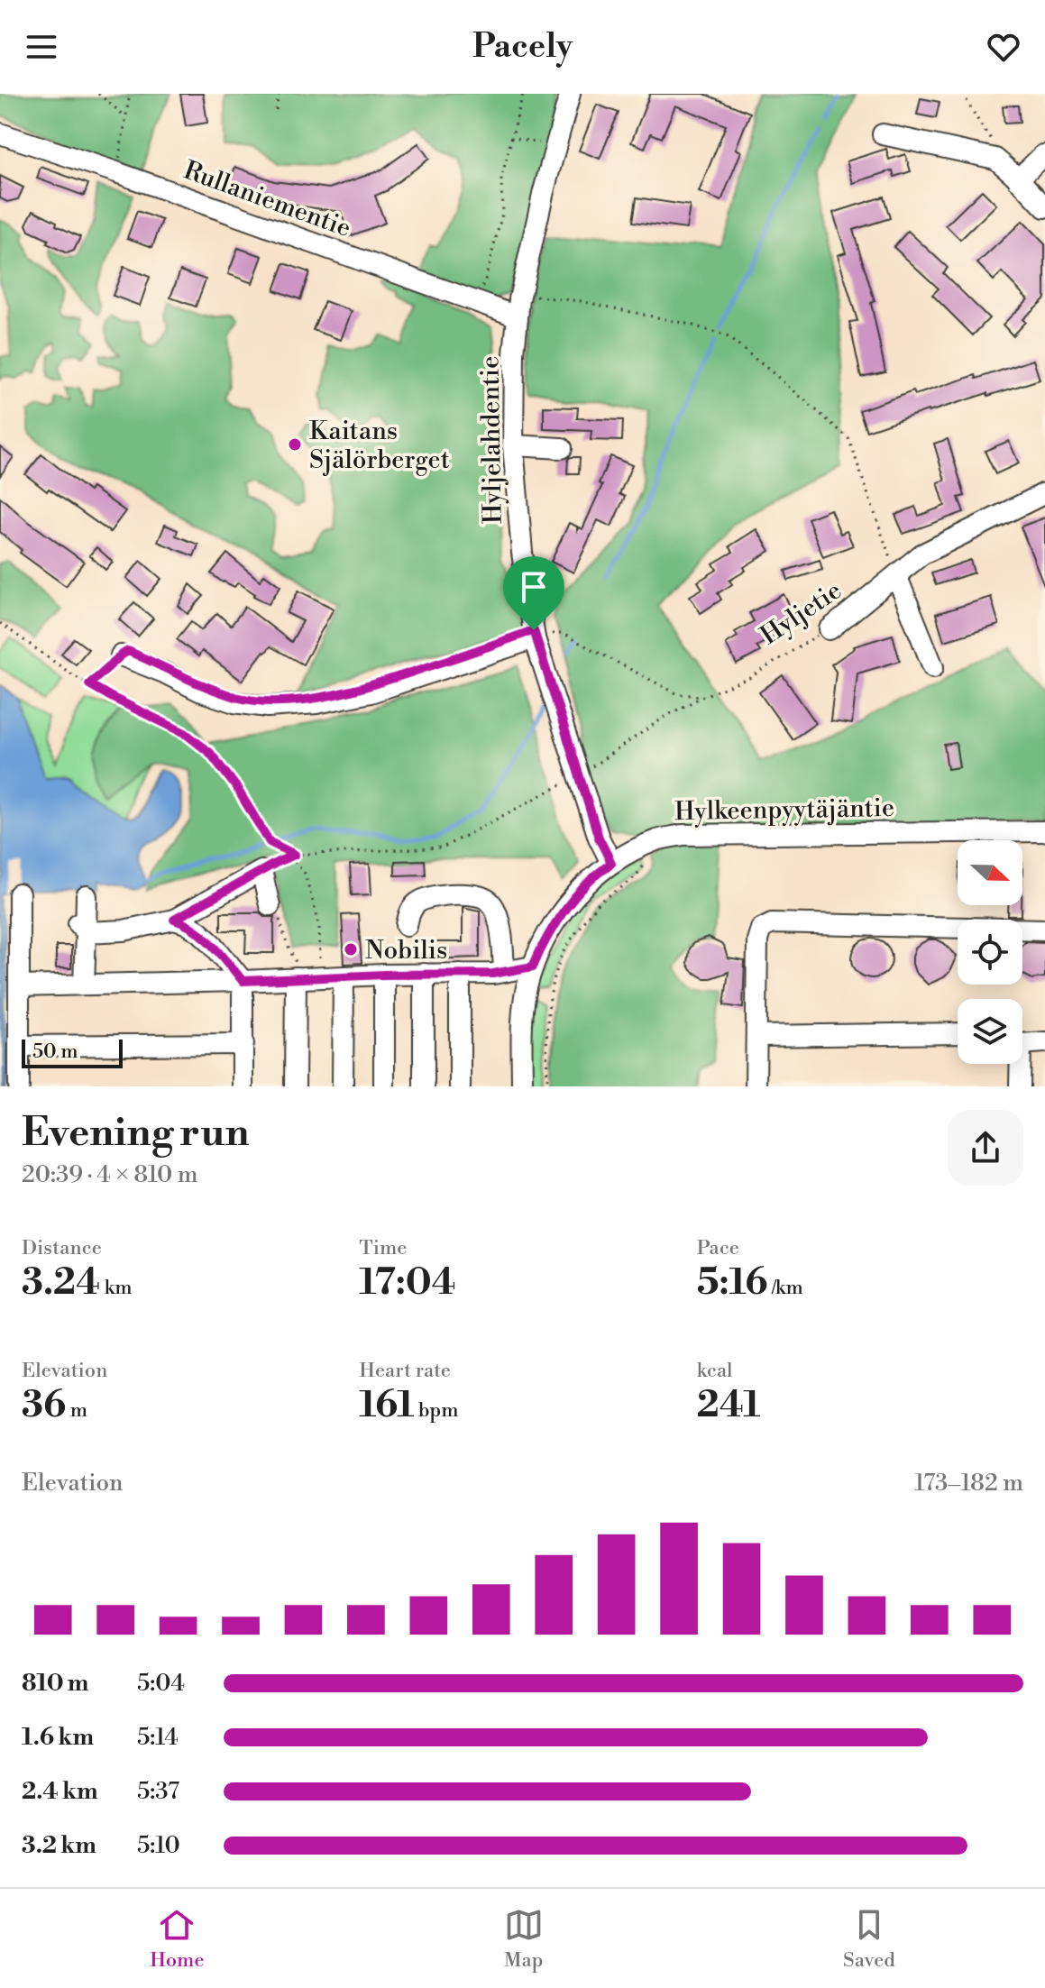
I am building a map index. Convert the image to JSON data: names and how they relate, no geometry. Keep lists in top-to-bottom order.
{
  "streets": {
    "street": [
      "Rullaniementie",
      "Hyljelahdentie",
      "Hyljetie",
      "Hylkeenpyytäjäntie"
    ]
  },
  "crossings": [
    ["Rullaniementie", "Hyljelahdentie"],
    ["Hyljelahdentie", "Hylkeenpyytäjäntie"]
  ],
  "places": ["Kaitans Själörberget", "Nobilis"],
  "scale_bar": "50 m",
  "north": "right",
  "page": {
    "header": "Pacely",
    "scale": "50 m",
    "heading": ["Evening run", "20:39 · 4 × 810 m"],
    "stats": [
      ["Distance", "3.24 km"],
      ["Time", "17:04"],
      ["Pace", "5:16 /km"],
      ["Elevation", "36 m"],
      ["Heart rate", "161 bpm"],
      ["kcal", "241"]
    ],
    "chart": ["Elevation", "173–182 m"],
    "list": [
      {
        "name": "810 m",
        "note": "5:04"
      },
      {
        "name": "1.6 km",
        "note": "5:14"
      },
      {
        "name": "2.4 km",
        "note": "5:37"
      },
      {
        "name": "3.2 km",
        "note": "5:10"
      }
    ],
    "tabs": ["Home", "Map", "Saved"]
  }
}
